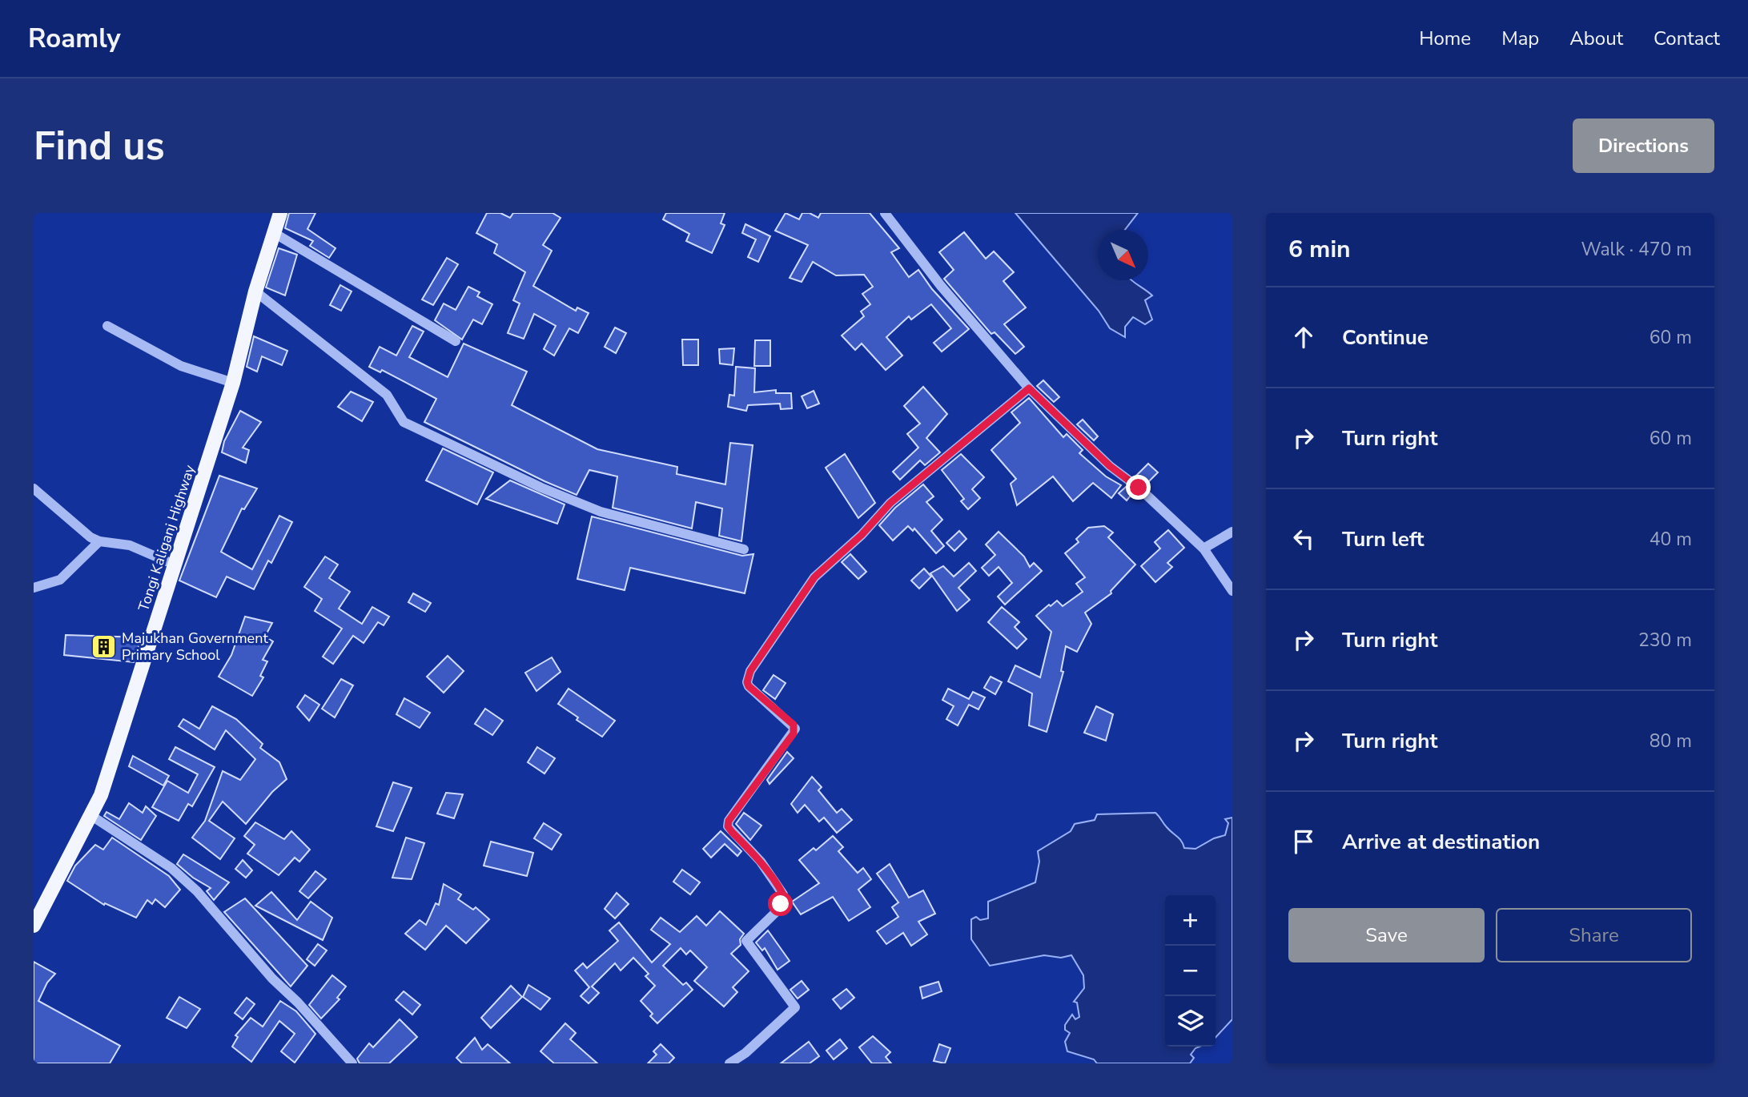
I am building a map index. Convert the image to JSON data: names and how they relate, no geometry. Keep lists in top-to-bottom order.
{
  "streets": {
    "main road": ["Tongi Kaliganj Highway"]
  },
  "places": {
    "building": ["Majukhan Government Primary School"]
  },
  "north": "bottom right",
  "page": {
    "header": "Roamly",
    "nav": [
      "Home",
      "Map",
      "About",
      "Contact"
    ],
    "buttons": [
      "Directions",
      ["Save", "Share"]
    ],
    "title": "Find us",
    "heading": ["6 min", "Walk · 470 m"],
    "list": [
      ["Continue", "60 m"],
      ["Turn right", "60 m"],
      ["Turn left", "40 m"],
      ["Turn right", "230 m"],
      ["Turn right", "80 m"],
      "Arrive at destination"
    ],
    "map_buttons": ["+", "−"]
  }
}
